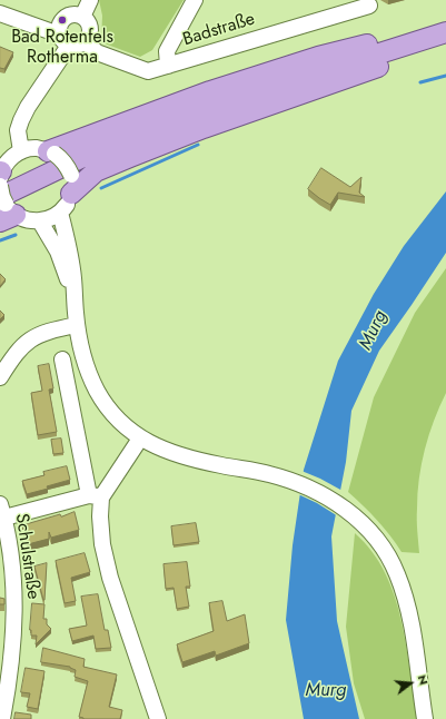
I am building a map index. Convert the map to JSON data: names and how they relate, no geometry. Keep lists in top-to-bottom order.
{
  "streets": {
    "street": ["Badstraße", "Schulstraße"]
  },
  "water": ["Murg"],
  "places": ["Bad Rotenfels Rotherma"],
  "north": "right"
}
